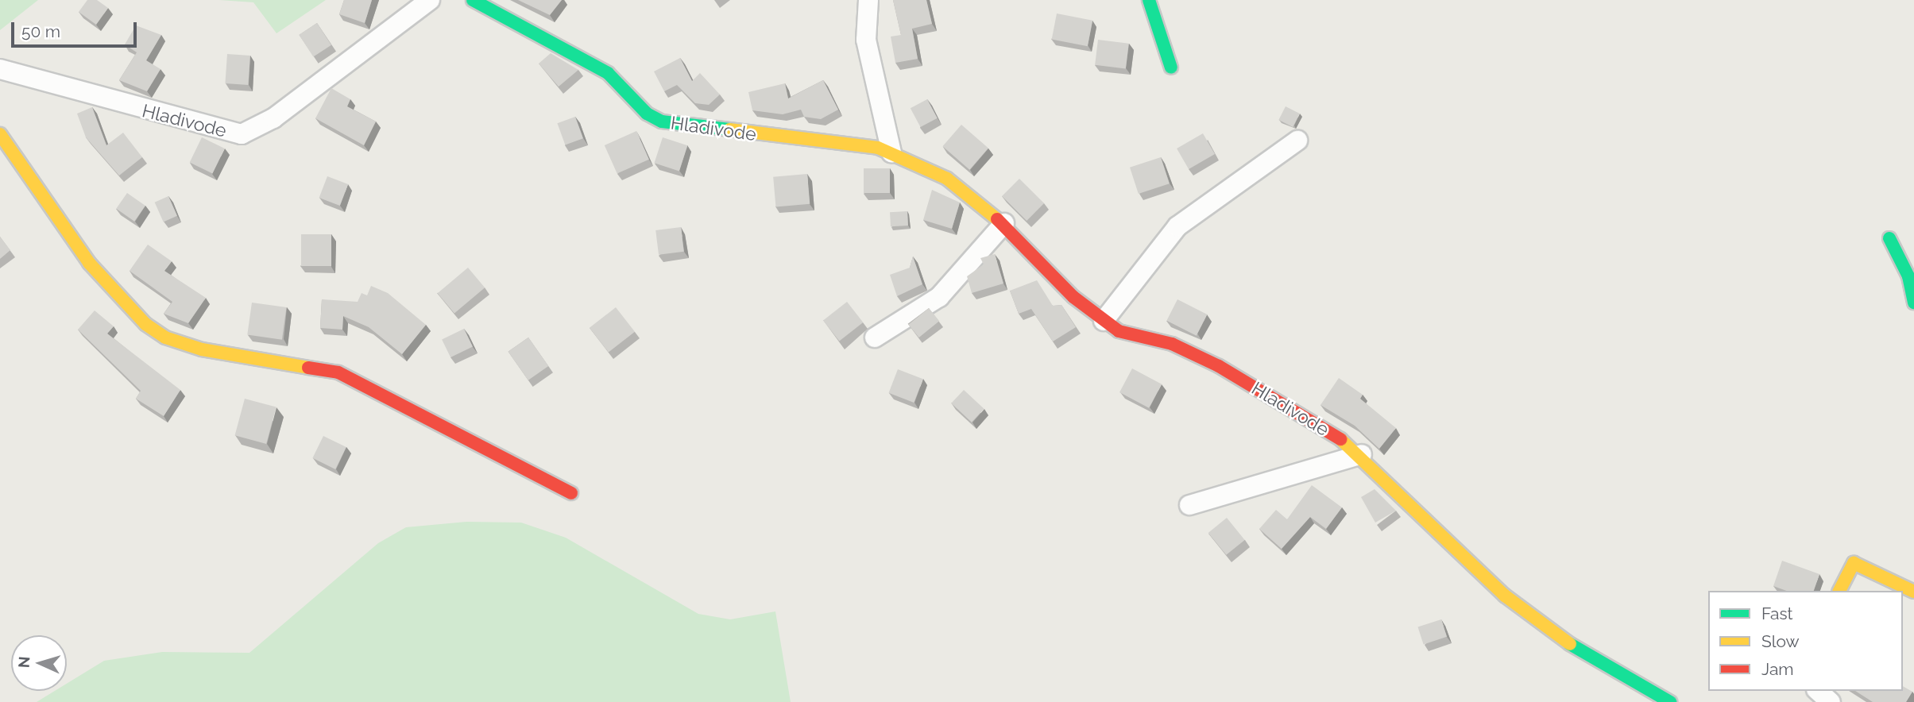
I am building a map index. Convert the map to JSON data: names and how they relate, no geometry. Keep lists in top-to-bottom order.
{
  "streets": {
    "street": ["Hladivode"]
  },
  "legend": ["Fast", "Slow", "Jam"],
  "scale_bar": "50 m",
  "north": "left"
}
